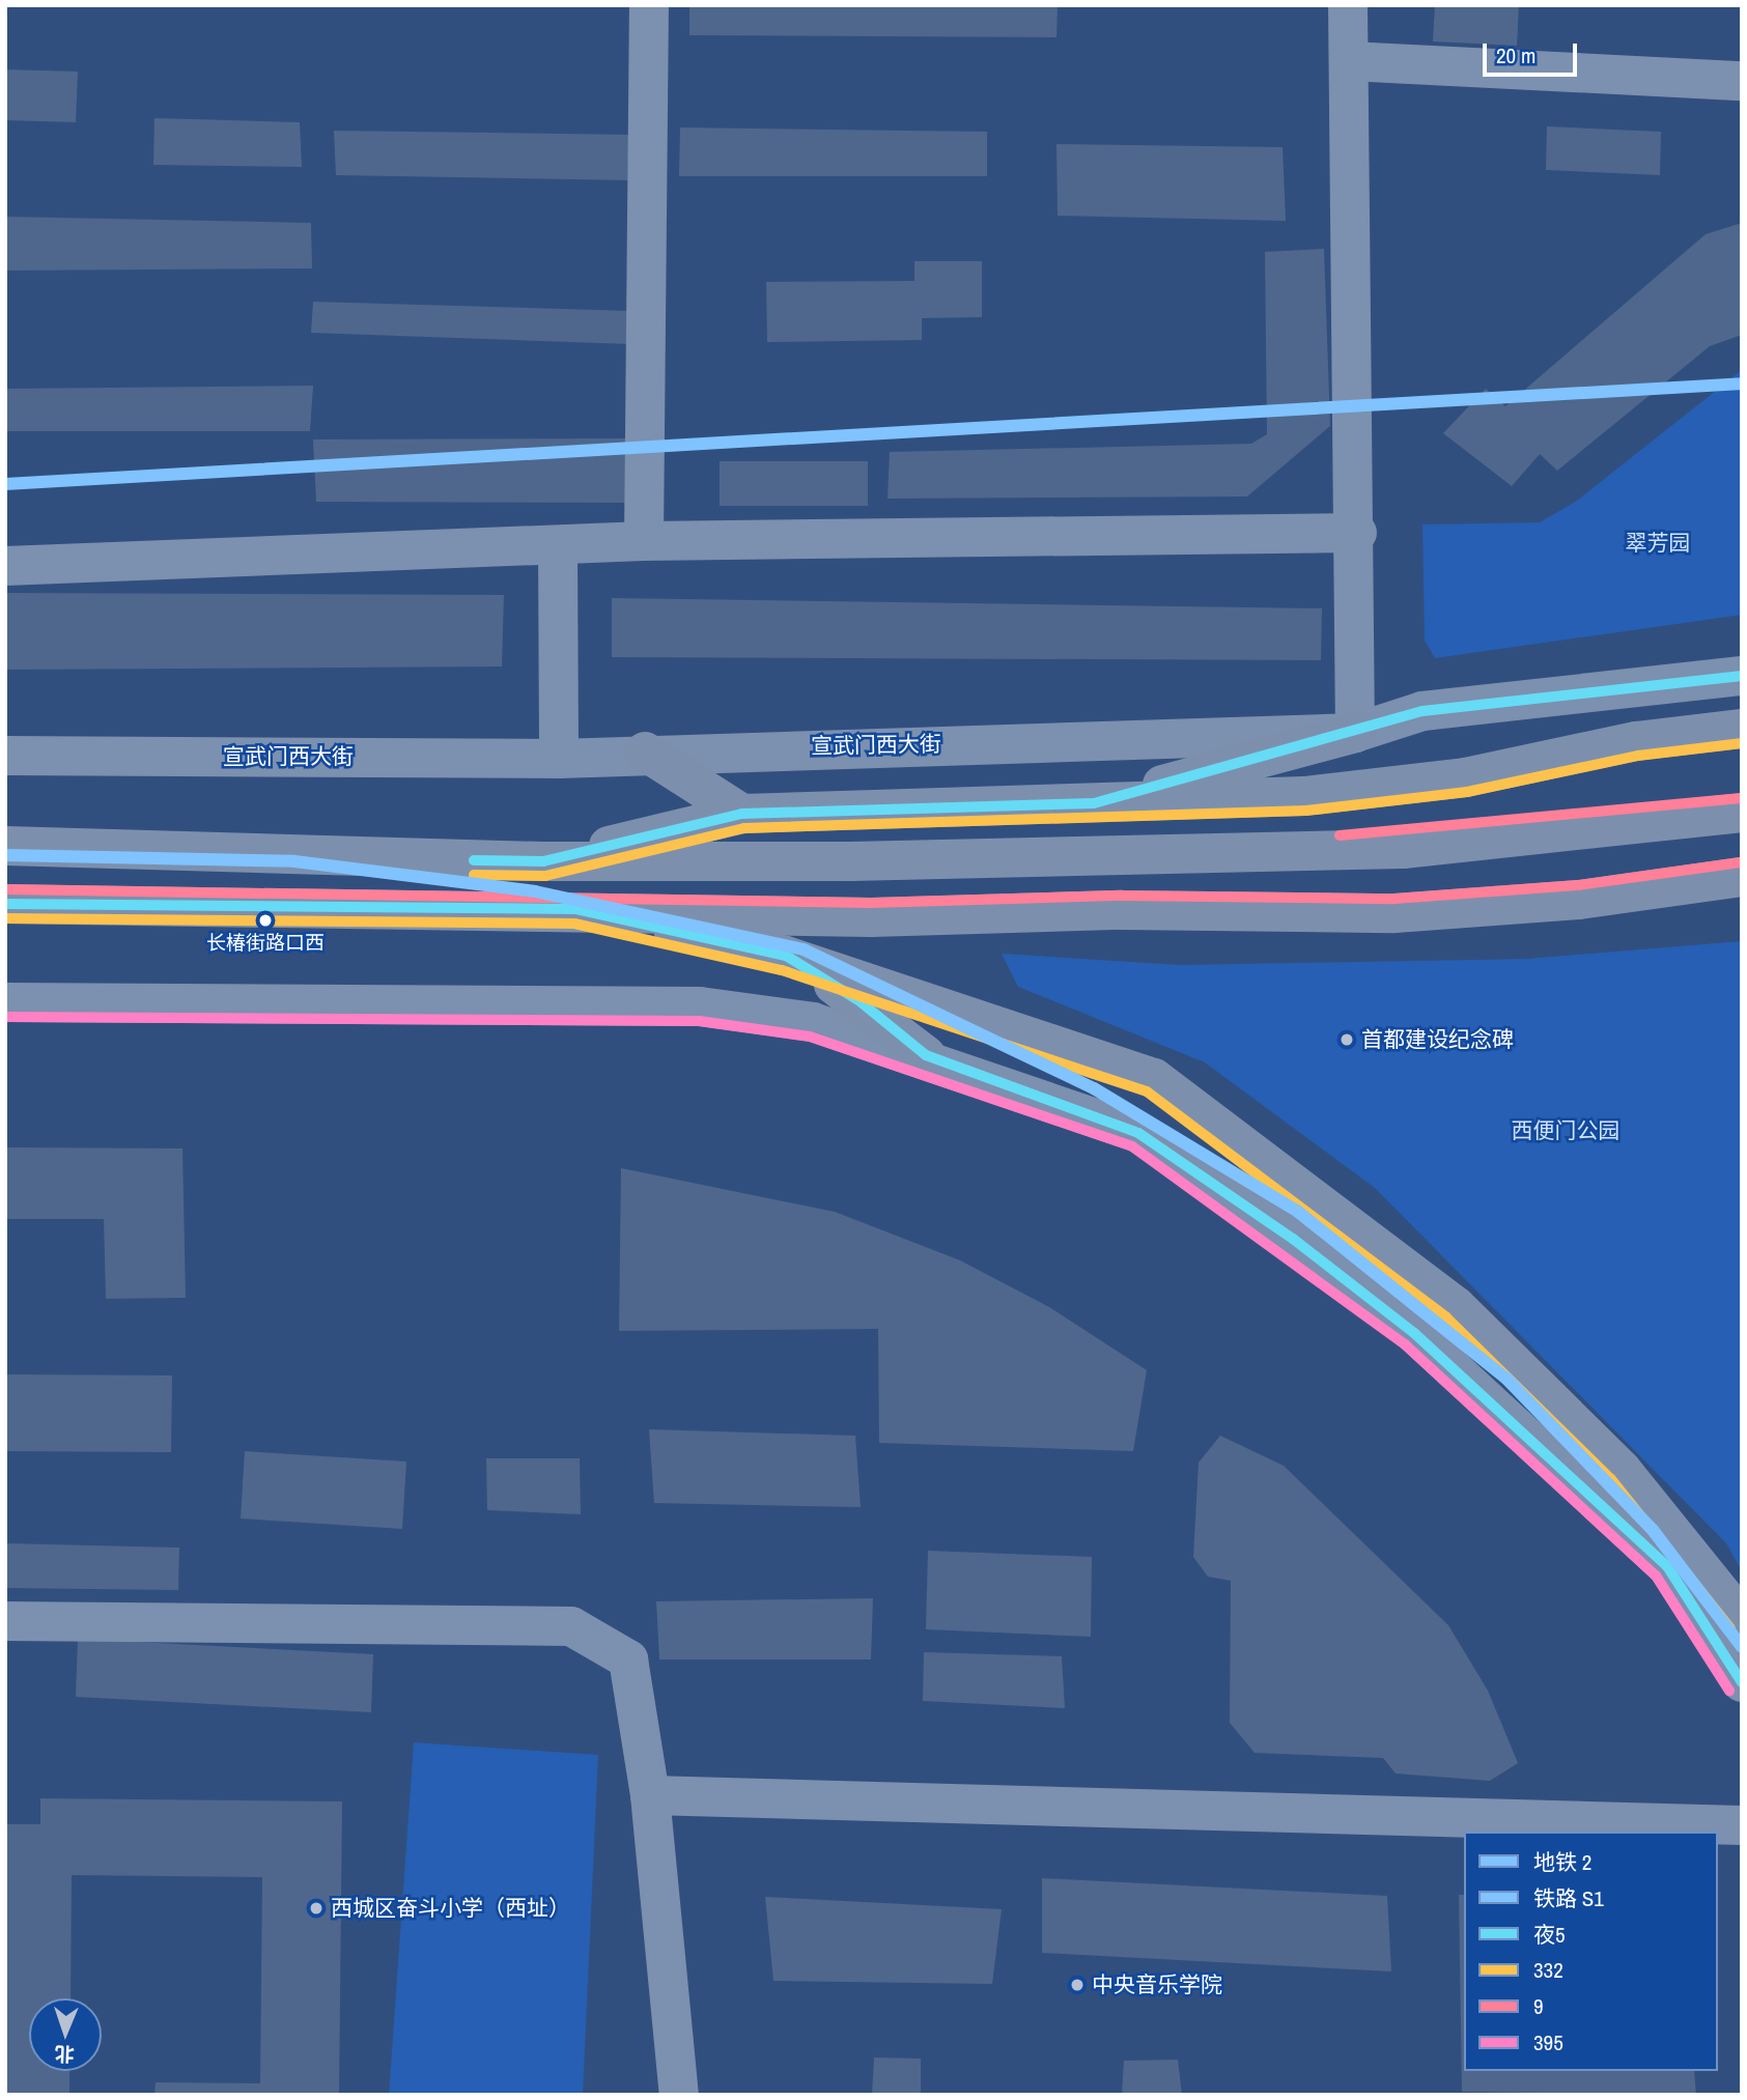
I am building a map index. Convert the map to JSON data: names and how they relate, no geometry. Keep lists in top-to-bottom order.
{
  "streets": {
    "street": ["宣武门西大街"]
  },
  "parks": ["翠芳园", "西便门公园"],
  "places": [
    "长椿街路口西",
    "首都建设纪念碑",
    "西城区奋斗小学（西址）",
    "中央音乐学院"
  ],
  "lines": [
    "rail line S1",
    "transit line 夜5",
    "transit line 332",
    "transit line 9",
    "metro line 2",
    "transit line 395"
  ],
  "legend": [
    "地铁 2",
    "铁路 S1",
    "夜5",
    "332",
    "9",
    "395"
  ],
  "scale_bar": "20 m",
  "north": "bottom"
}
